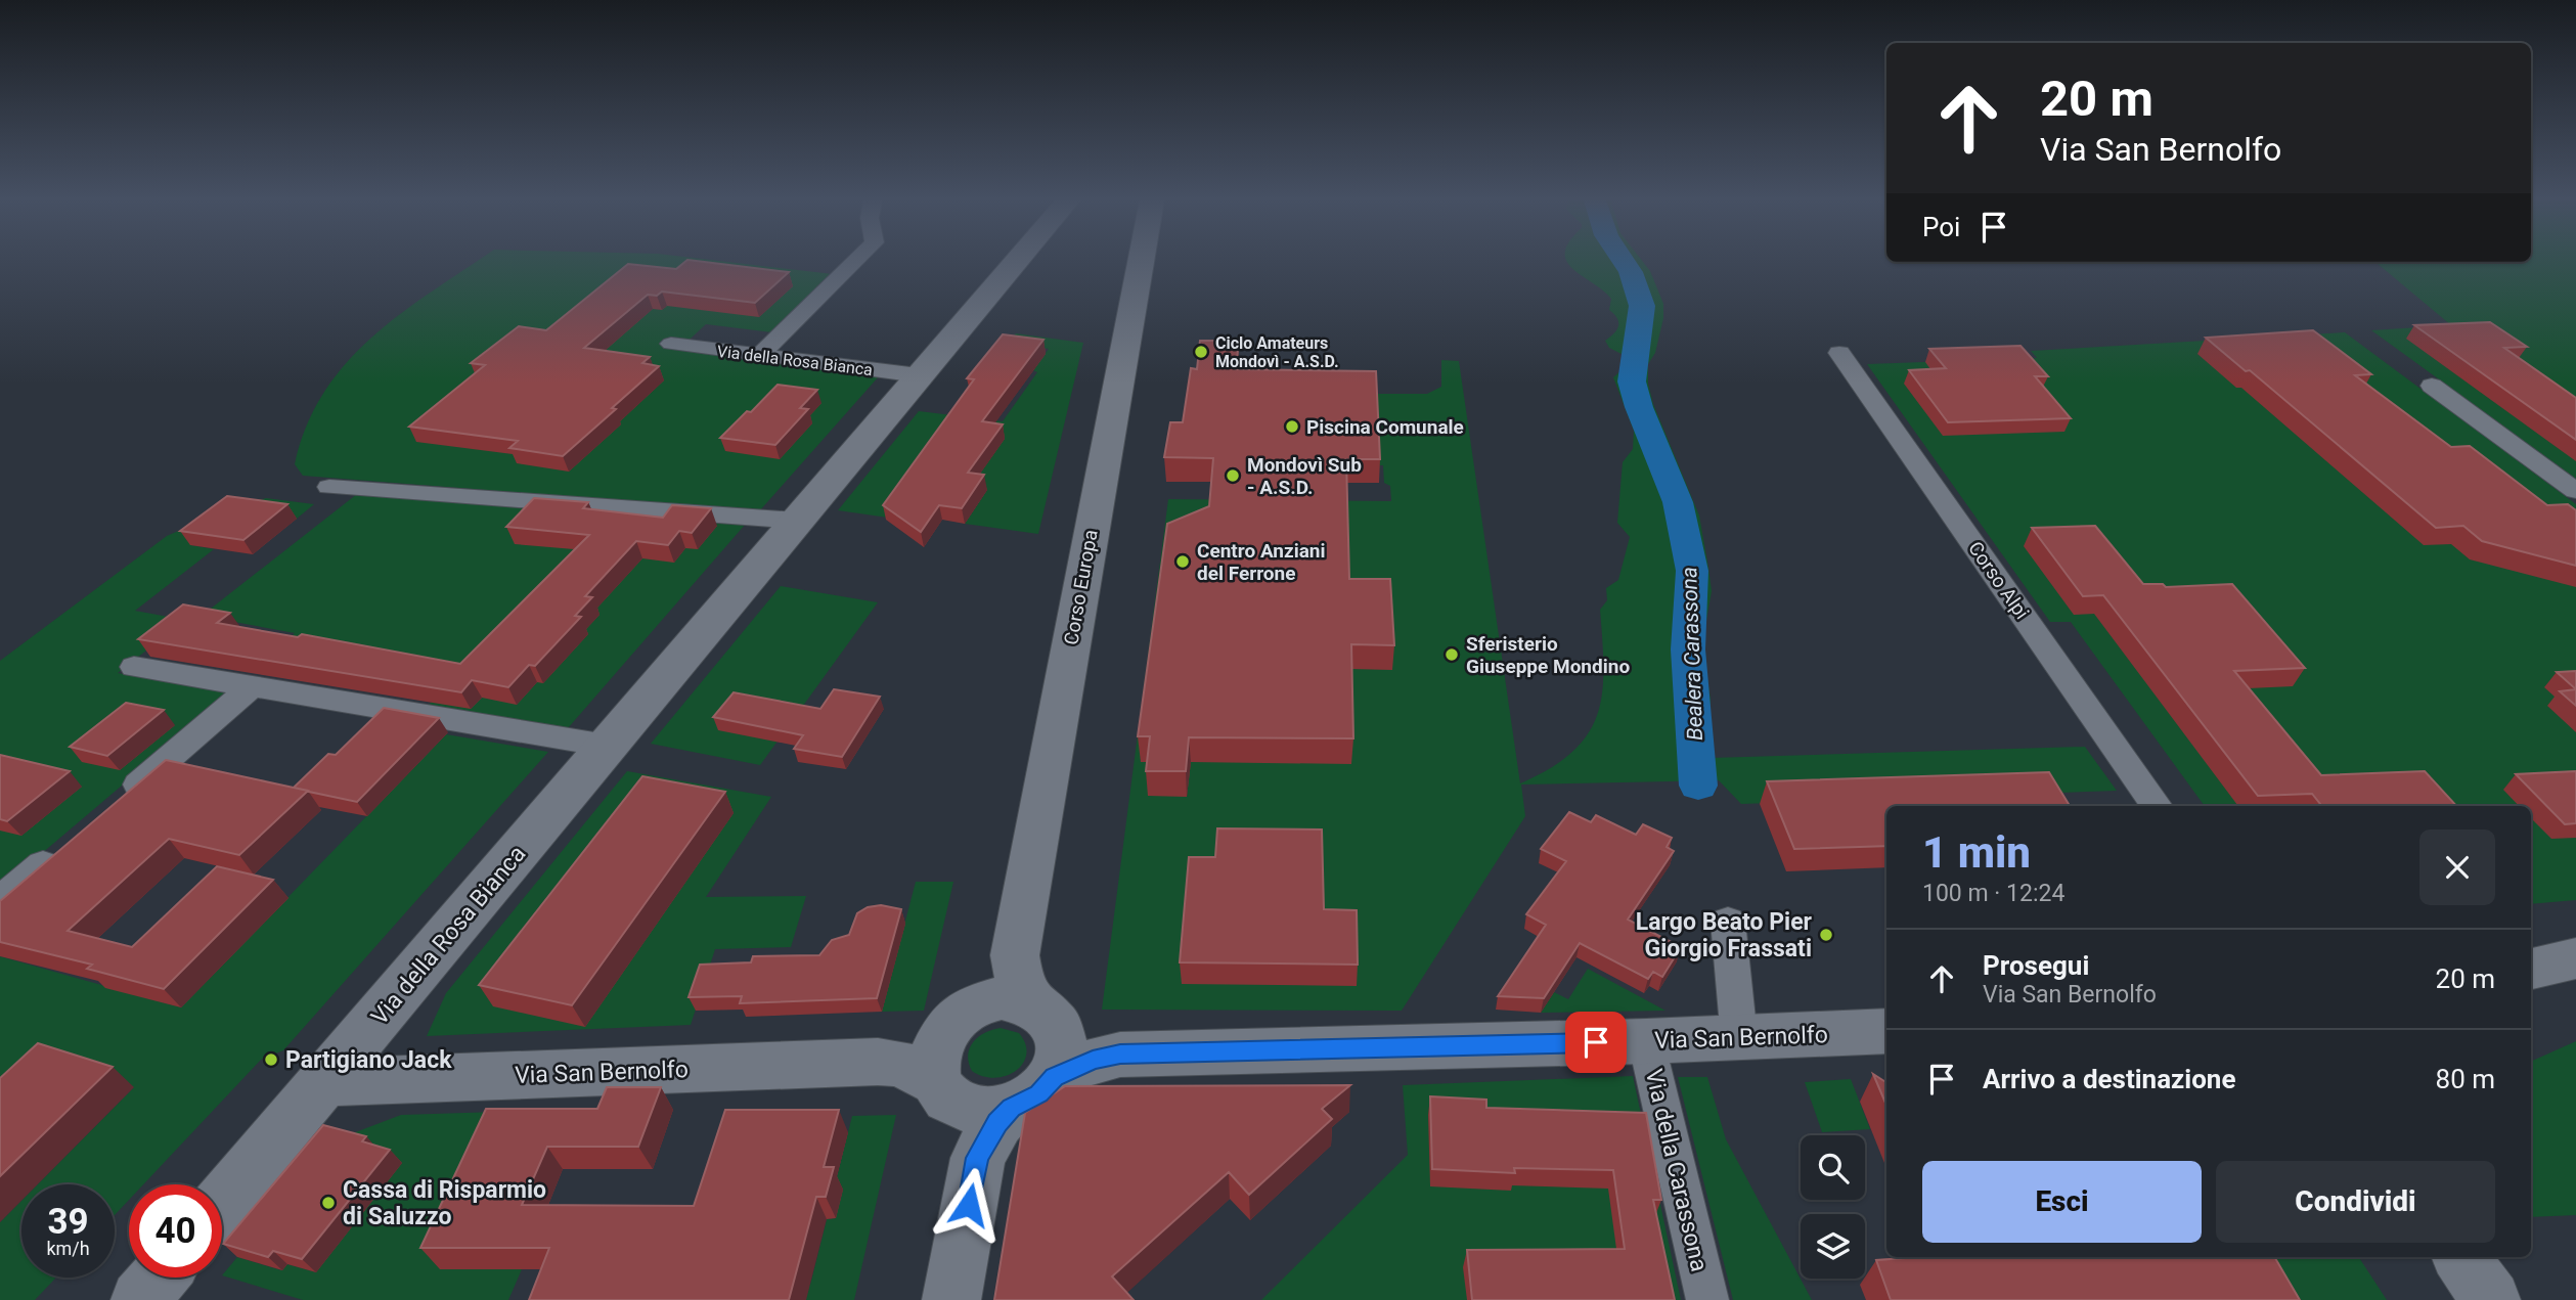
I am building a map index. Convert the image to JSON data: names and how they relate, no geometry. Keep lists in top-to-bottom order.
{
  "streets": {
    "street": [
      "Via della Rosa Bianca",
      "Corso Alpi",
      "Corso Europa",
      "Via San Bernolfo",
      "Via della Carassona"
    ]
  },
  "crossings": [
    ["Via della Rosa Bianca", "Via San Bernolfo"],
    ["Corso Europa", "Via San Bernolfo"],
    ["Via San Bernolfo", "Via della Carassona"]
  ],
  "water": ["Bealera Carassona"],
  "places": [
    "Ciclo Amateurs Mondovì - A.S.D.",
    "Piscina Comunale",
    "Mondovì Sub - A.S.D.",
    "Centro Anziani del Ferrone",
    "Sferisterio Giuseppe Mondino",
    "Largo Beato Pier Giorgio Frassati",
    "Partigiano Jack",
    "Cassa di Risparmio di Saluzzo"
  ],
  "page": {
    "turn": ["20 m", "Via San Bernolfo"],
    "then": "Poi",
    "heading": ["1 min", "100 m · 12:24"],
    "list": [
      {
        "name": "Prosegui",
        "note": "Via San Bernolfo",
        "value": "20 m"
      },
      {
        "name": "Arrivo a destinazione",
        "value": "80 m"
      }
    ],
    "buttons": ["Esci", "Condividi"],
    "speed": "39 km/h",
    "limit": "40"
  }
}
